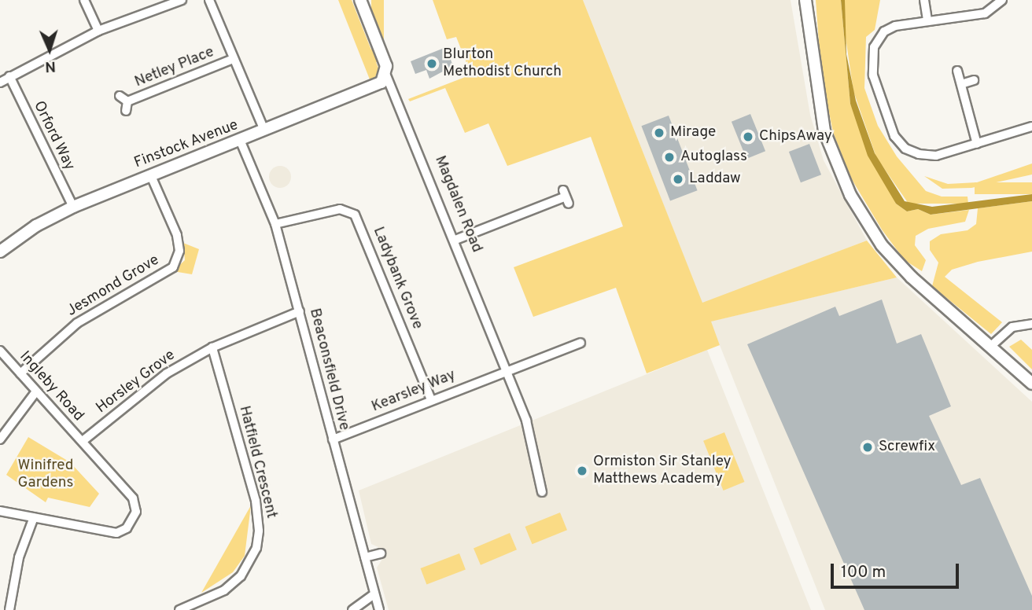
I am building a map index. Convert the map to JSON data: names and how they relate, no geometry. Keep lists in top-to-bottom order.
{
  "streets": {
    "street": [
      "Netley Place",
      "Orford Way",
      "Finstock Avenue",
      "Magdalen Road",
      "Ladybank Grove",
      "Jesmond Grove",
      "Beaconsfield Drive",
      "Horsley Grove",
      "Ingleby Road",
      "Kearsley Way",
      "Hatfield Crescent"
    ]
  },
  "crossings": [
    ["Orford Way", "Finstock Avenue"],
    ["Finstock Avenue", "Magdalen Road"],
    ["Finstock Avenue", "Jesmond Grove"],
    ["Finstock Avenue", "Beaconsfield Drive"],
    ["Magdalen Road", "Kearsley Way"],
    ["Ladybank Grove", "Beaconsfield Drive"],
    ["Ladybank Grove", "Kearsley Way"],
    ["Jesmond Grove", "Ingleby Road"],
    ["Beaconsfield Drive", "Horsley Grove"],
    ["Beaconsfield Drive", "Kearsley Way"],
    ["Horsley Grove", "Ingleby Road"],
    ["Horsley Grove", "Hatfield Crescent"]
  ],
  "parks": ["Winifred Gardens"],
  "places": [
    "Blurton Methodist Church",
    "Mirage",
    "ChipsAway",
    "Autoglass",
    "Laddaw",
    "Screwfix",
    "Ormiston Sir Stanley Matthews Academy"
  ],
  "scale_bar": "100 m",
  "north": "bottom"
}
